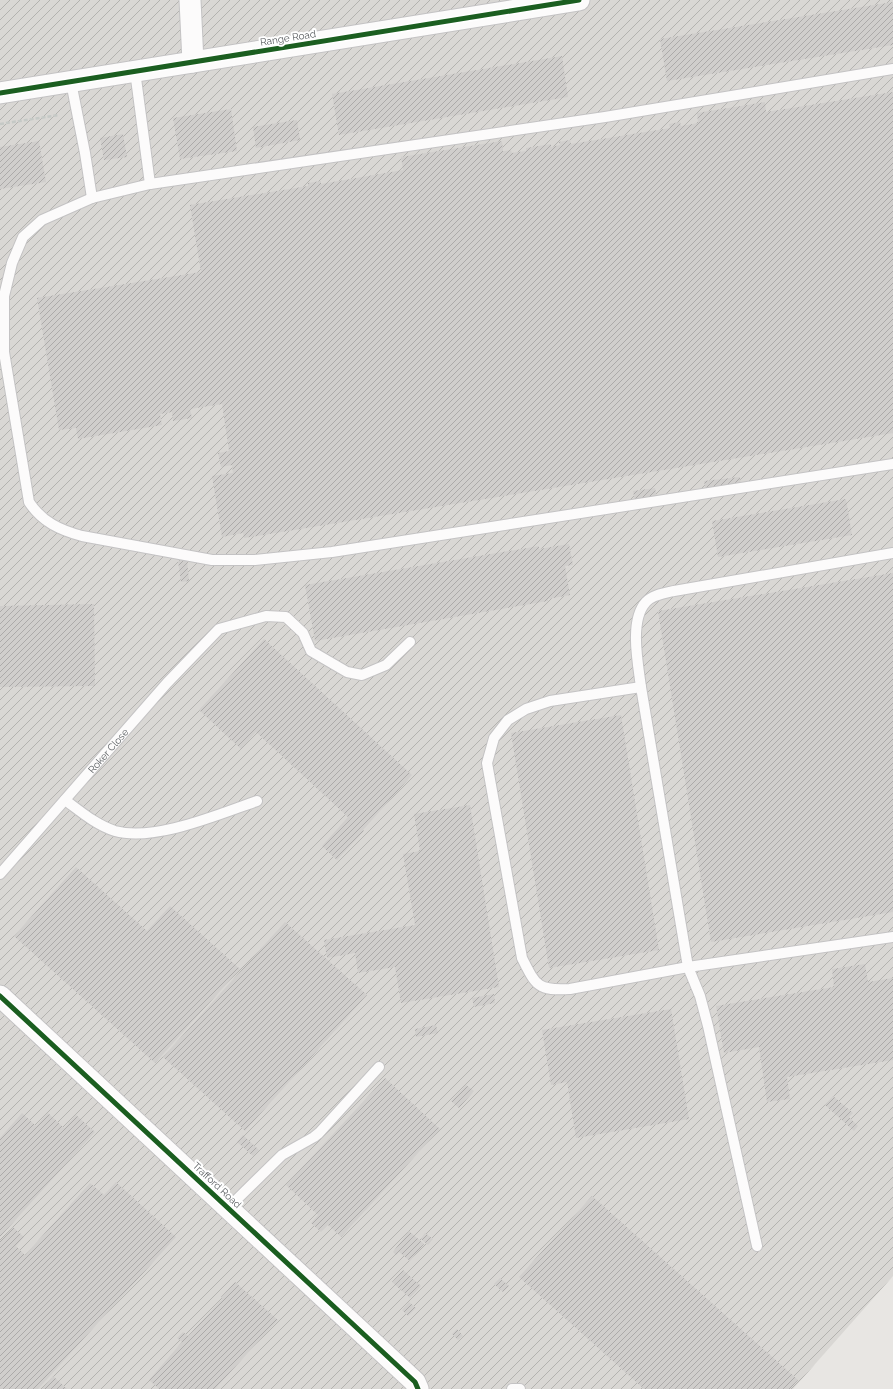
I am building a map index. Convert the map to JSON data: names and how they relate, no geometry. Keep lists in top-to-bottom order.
{
  "streets": {
    "street": ["Range Road", "Trafford Road"],
    "lane": ["Roker Close"]
  }
}
